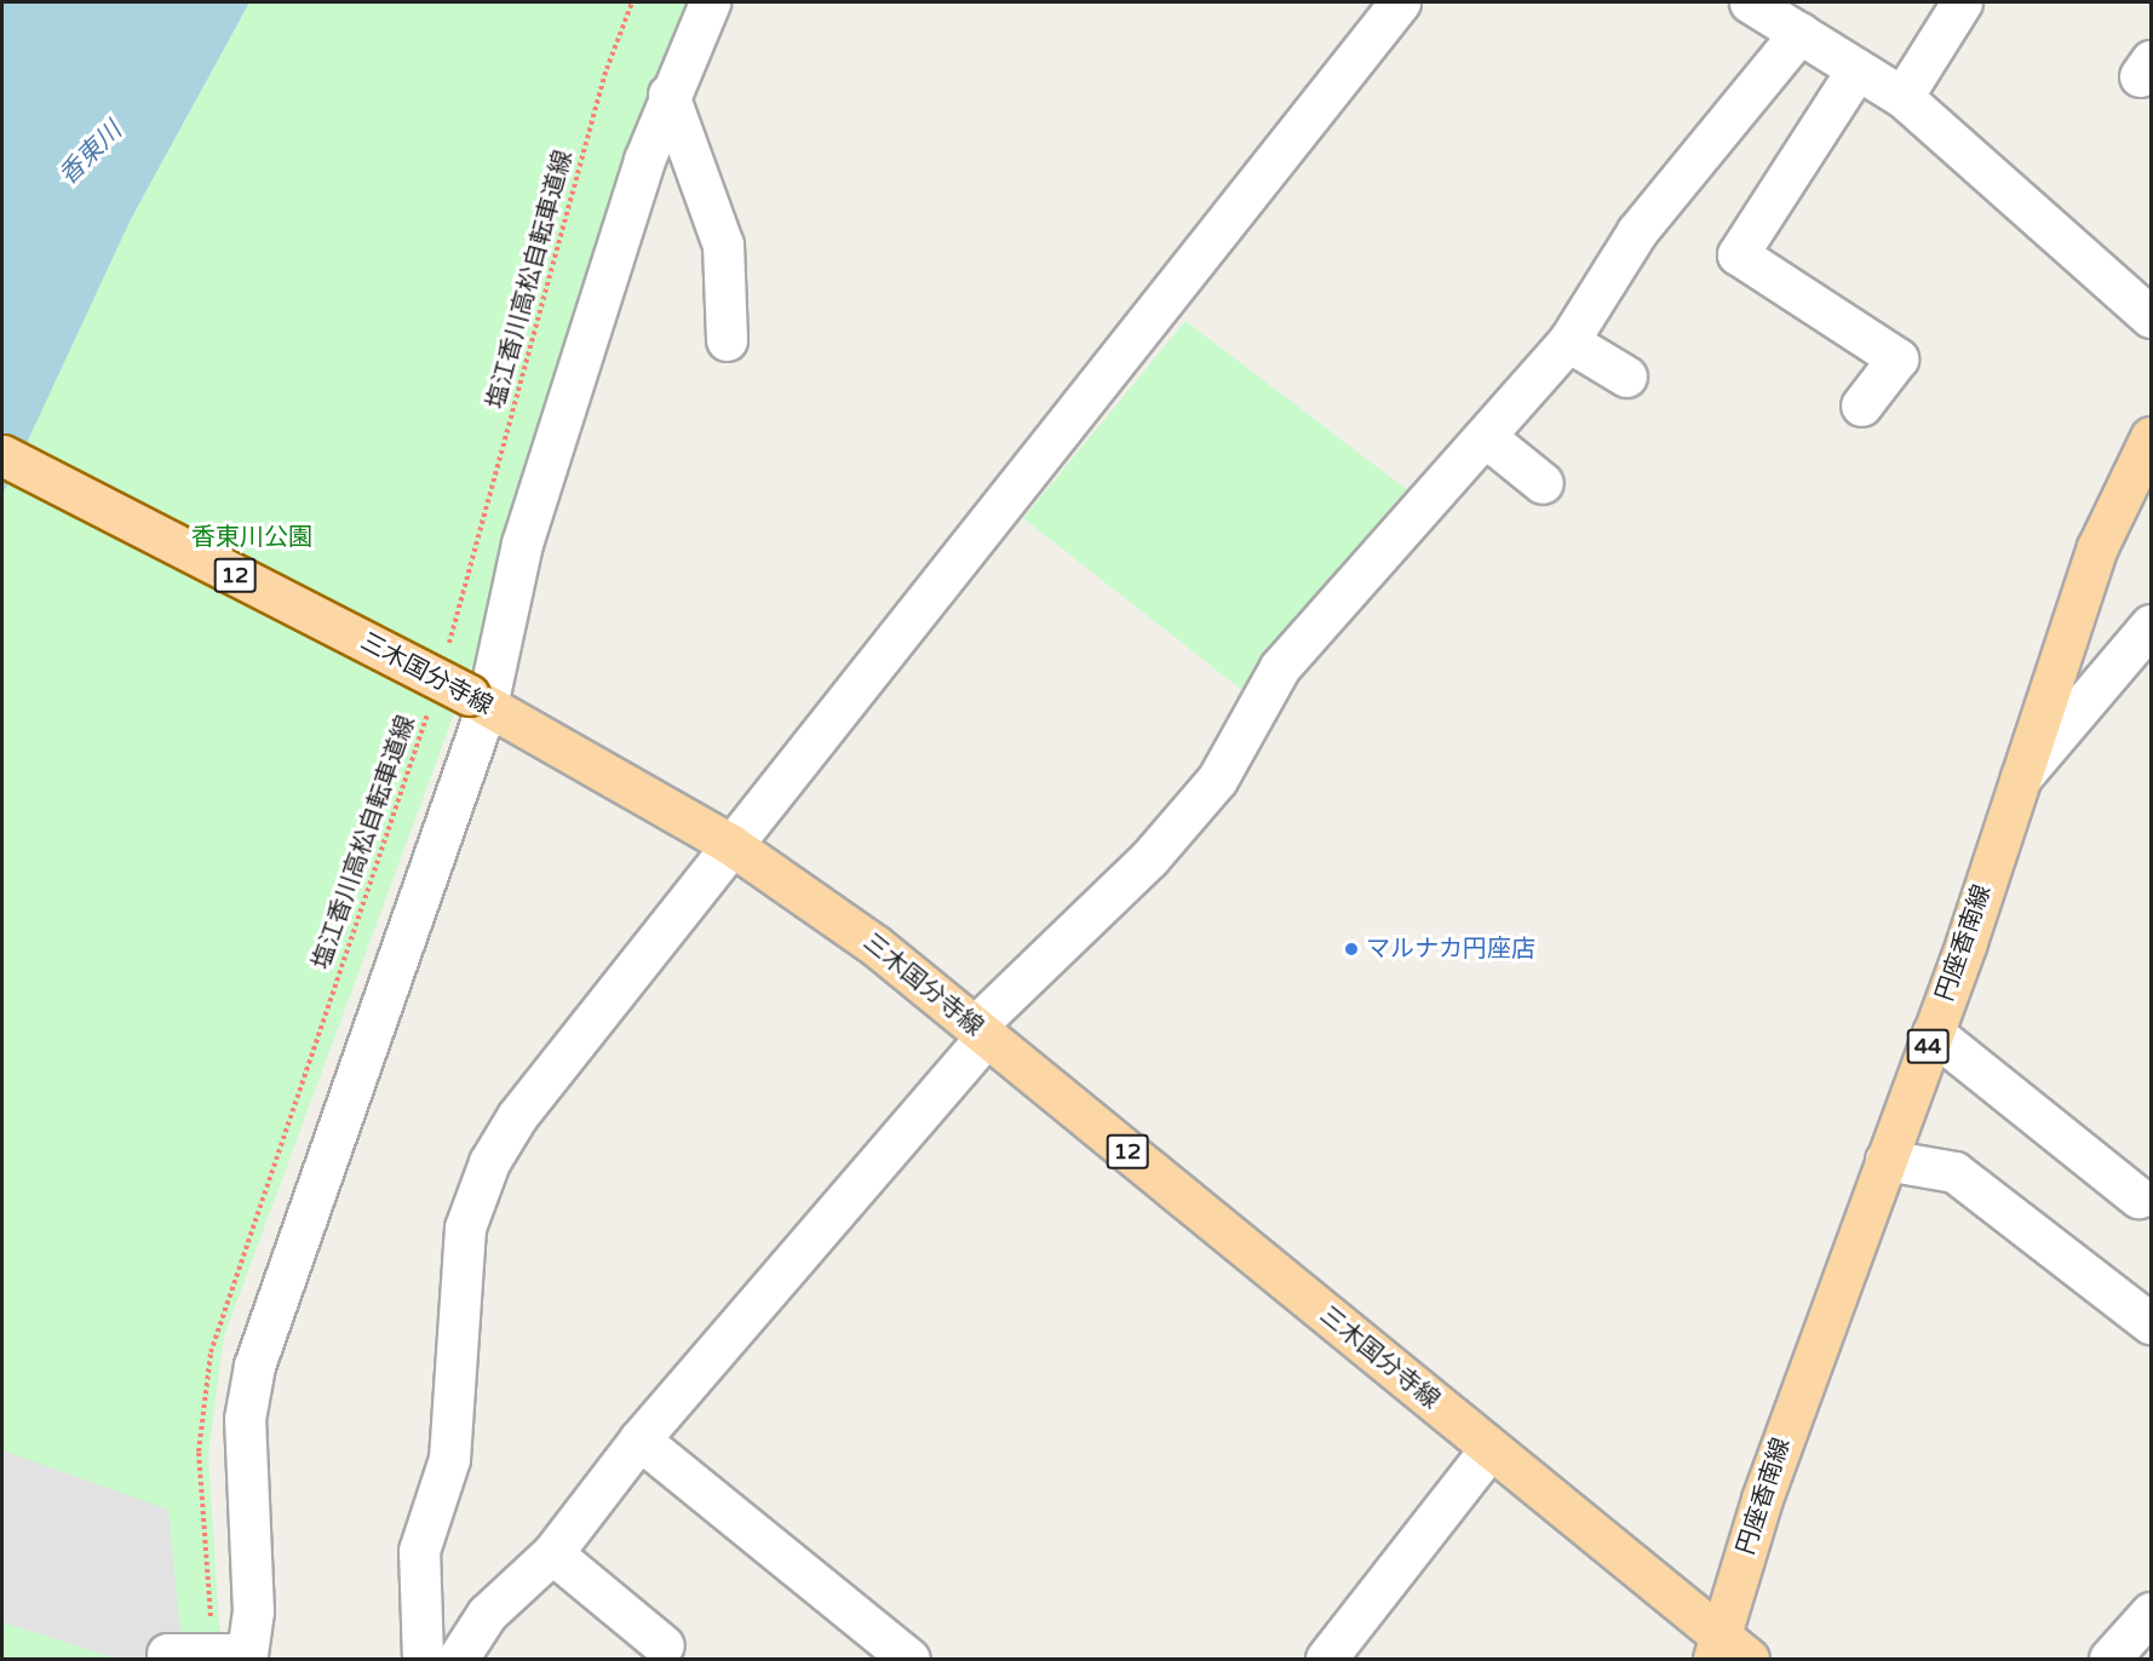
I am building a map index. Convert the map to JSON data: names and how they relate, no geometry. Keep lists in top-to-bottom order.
{
  "streets": {
    "main road": [
      "12",
      "三木国分寺線",
      "円座香南線",
      "44"
    ],
    "path": ["塩江香川高松自転車道線"]
  },
  "crossings": [
    ["塩江香川高松自転車道線", "三木国分寺線"],
    ["三木国分寺線", "円座香南線"]
  ],
  "water": ["香東川"],
  "parks": ["香東川公園"],
  "places": ["マルナカ円座店"]
}
